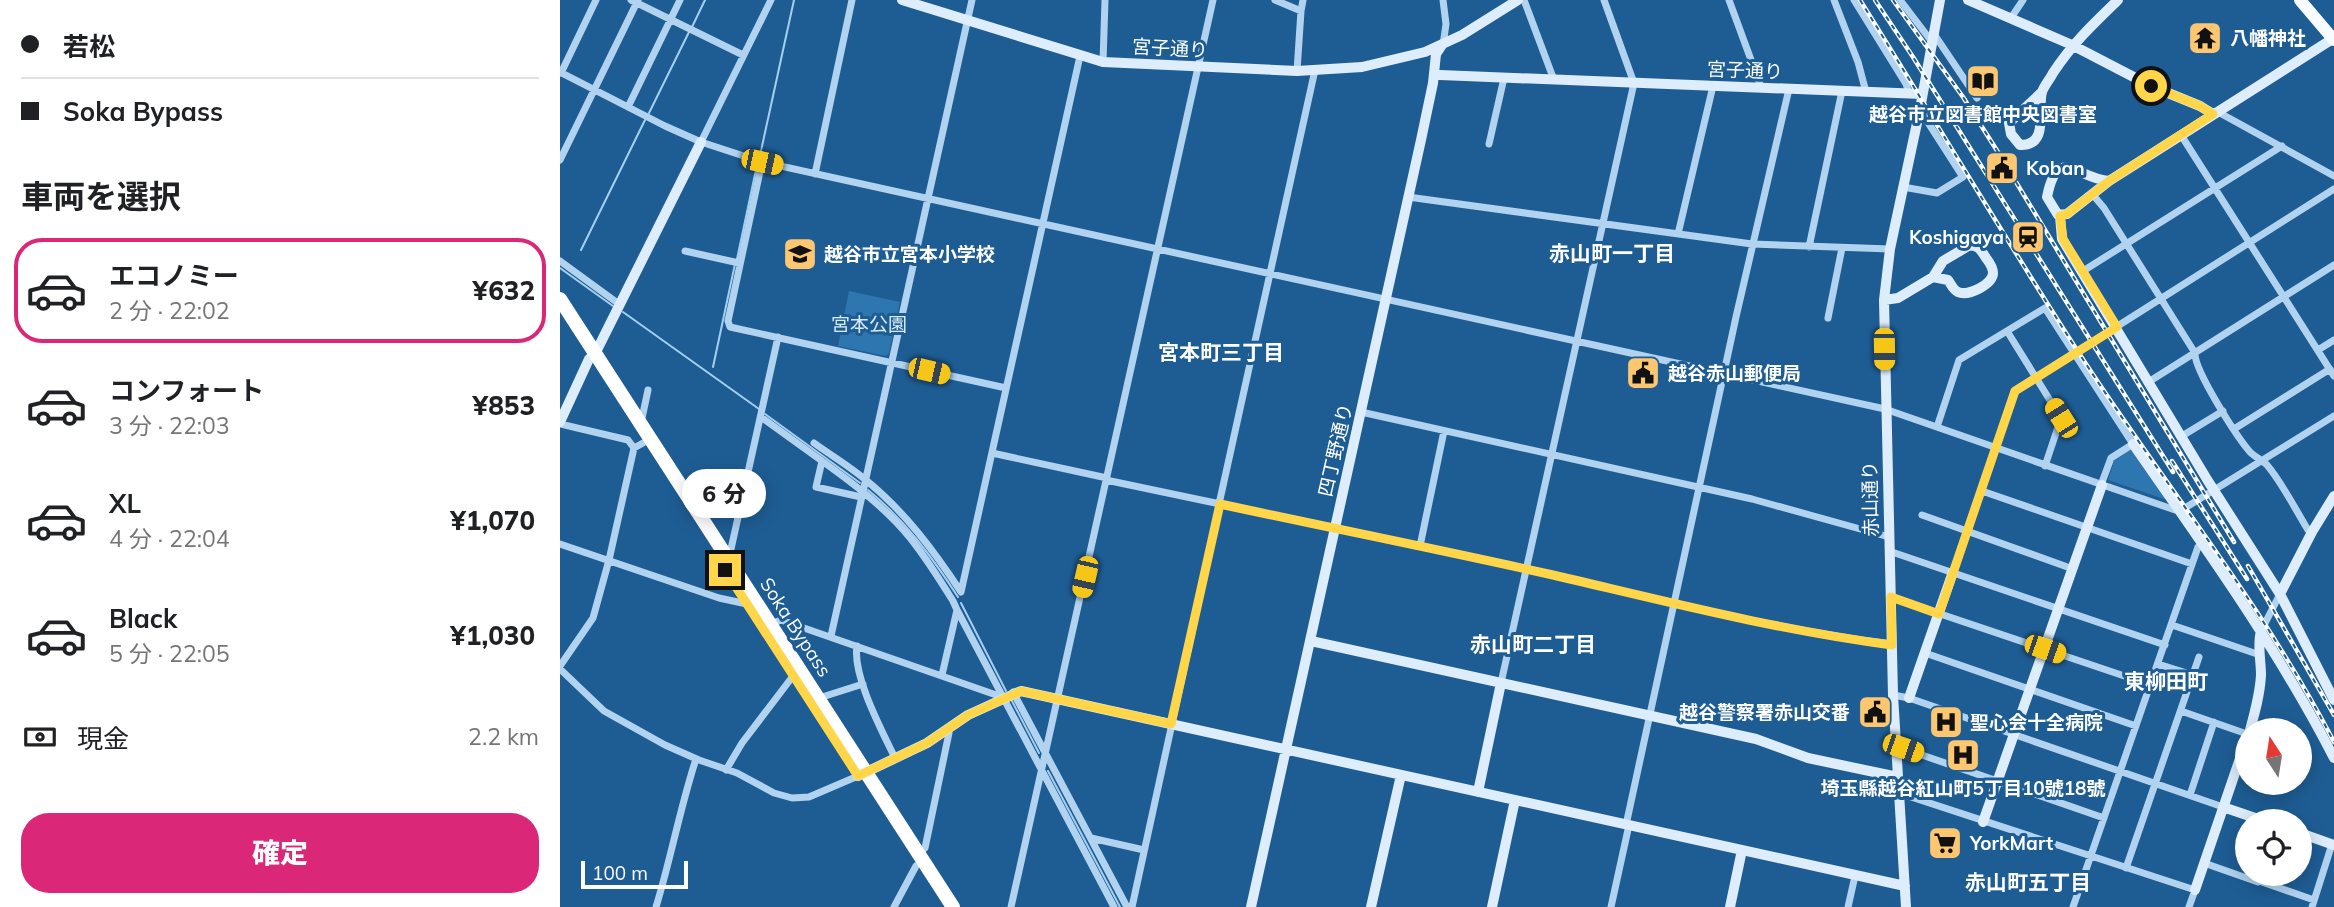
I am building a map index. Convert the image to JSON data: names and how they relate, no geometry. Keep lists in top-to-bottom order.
{
  "streets": {
    "highway": ["Soka Bypass"],
    "street": ["宮子通り", "四丁野通り", "赤山通り"]
  },
  "crossings": [
    ["宮子通り", "四丁野通り"],
    ["宮子通り", "赤山通り"]
  ],
  "districts": [
    "赤山町一丁目",
    "宮本町三丁目",
    "赤山町二丁目",
    "東柳田町",
    "赤山町五丁目"
  ],
  "parks": ["宮本公園"],
  "places": {
    "temple": ["八幡神社"],
    "library": ["越谷市立図書館中央図書室"],
    "public building": ["Koban", "越谷赤山郵便局", "越谷警察署赤山交番"],
    "station": ["Koshigaya"],
    "school or university": ["越谷市立宮本小学校"],
    "hospital": ["聖心会十全病院", "埼玉縣越谷紅山町5丁目10號18號"],
    "supermarket": ["YorkMart"]
  },
  "scale_bar": "100 m",
  "north": "top",
  "page": {
    "banner": ["若松", "Soka Bypass"],
    "heading": "車両を選択",
    "list": [
      {
        "name": "エコノミー",
        "note": "2 分 · 22:02",
        "value": "¥632"
      },
      {
        "name": "コンフォート",
        "note": "3 分 · 22:03",
        "value": "¥853"
      },
      {
        "name": "XL",
        "note": "4 分 · 22:04",
        "value": "¥1,070"
      },
      {
        "name": "Black",
        "note": "5 分 · 22:05",
        "value": "¥1,030"
      }
    ],
    "bubble": "6 分",
    "pay": ["現金", "2.2 km"],
    "buttons": "確定",
    "scale": "100 m"
  }
}
